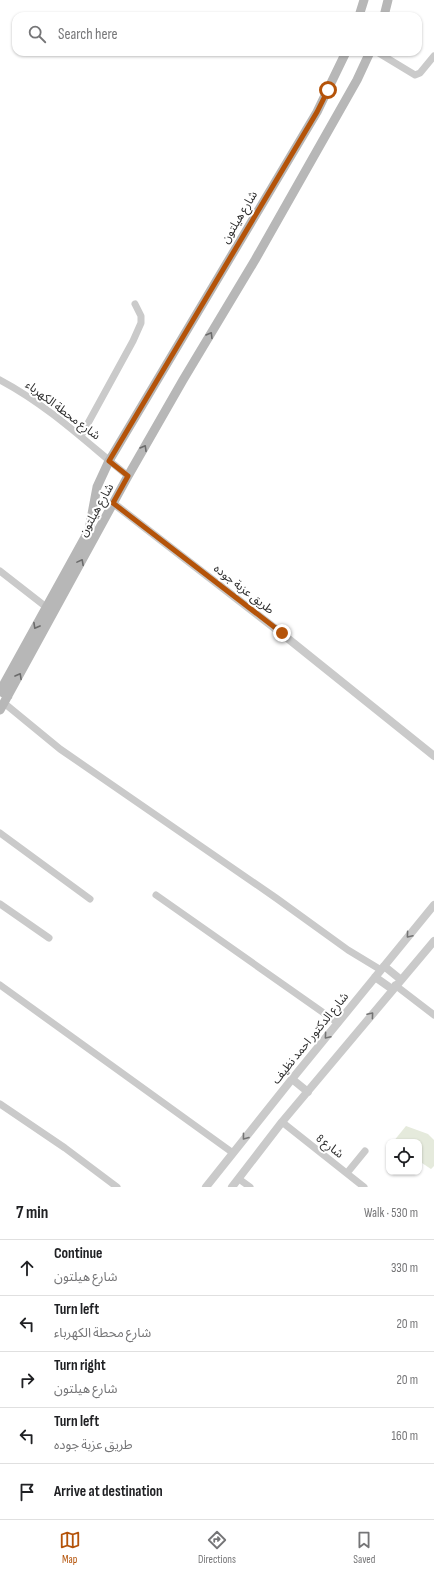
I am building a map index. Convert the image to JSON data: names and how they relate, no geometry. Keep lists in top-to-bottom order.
{
  "streets": {
    "main road": ["شارع هيلتون"],
    "street": [
      "شارع محطة الكهرباء",
      "طريق عزبة جوده",
      "شارع الدكتور احمد نظيف",
      "شارع 8"
    ]
  },
  "crossings": [
    ["شارع هيلتون", "شارع محطة الكهرباء"],
    ["شارع هيلتون", "طريق عزبة جوده"]
  ],
  "page": {
    "search": "Search here",
    "heading": ["7 min", "Walk · 530 m"],
    "list": [
      ["Continue", "شارع هيلتون", "330 m"],
      ["Turn left", "شارع محطة الكهرباء", "20 m"],
      ["Turn right", "شارع هيلتون", "20 m"],
      ["Turn left", "طريق عزبة جوده", "160 m"],
      "Arrive at destination"
    ],
    "nav": ["Map", "Directions", "Saved"]
  }
}
